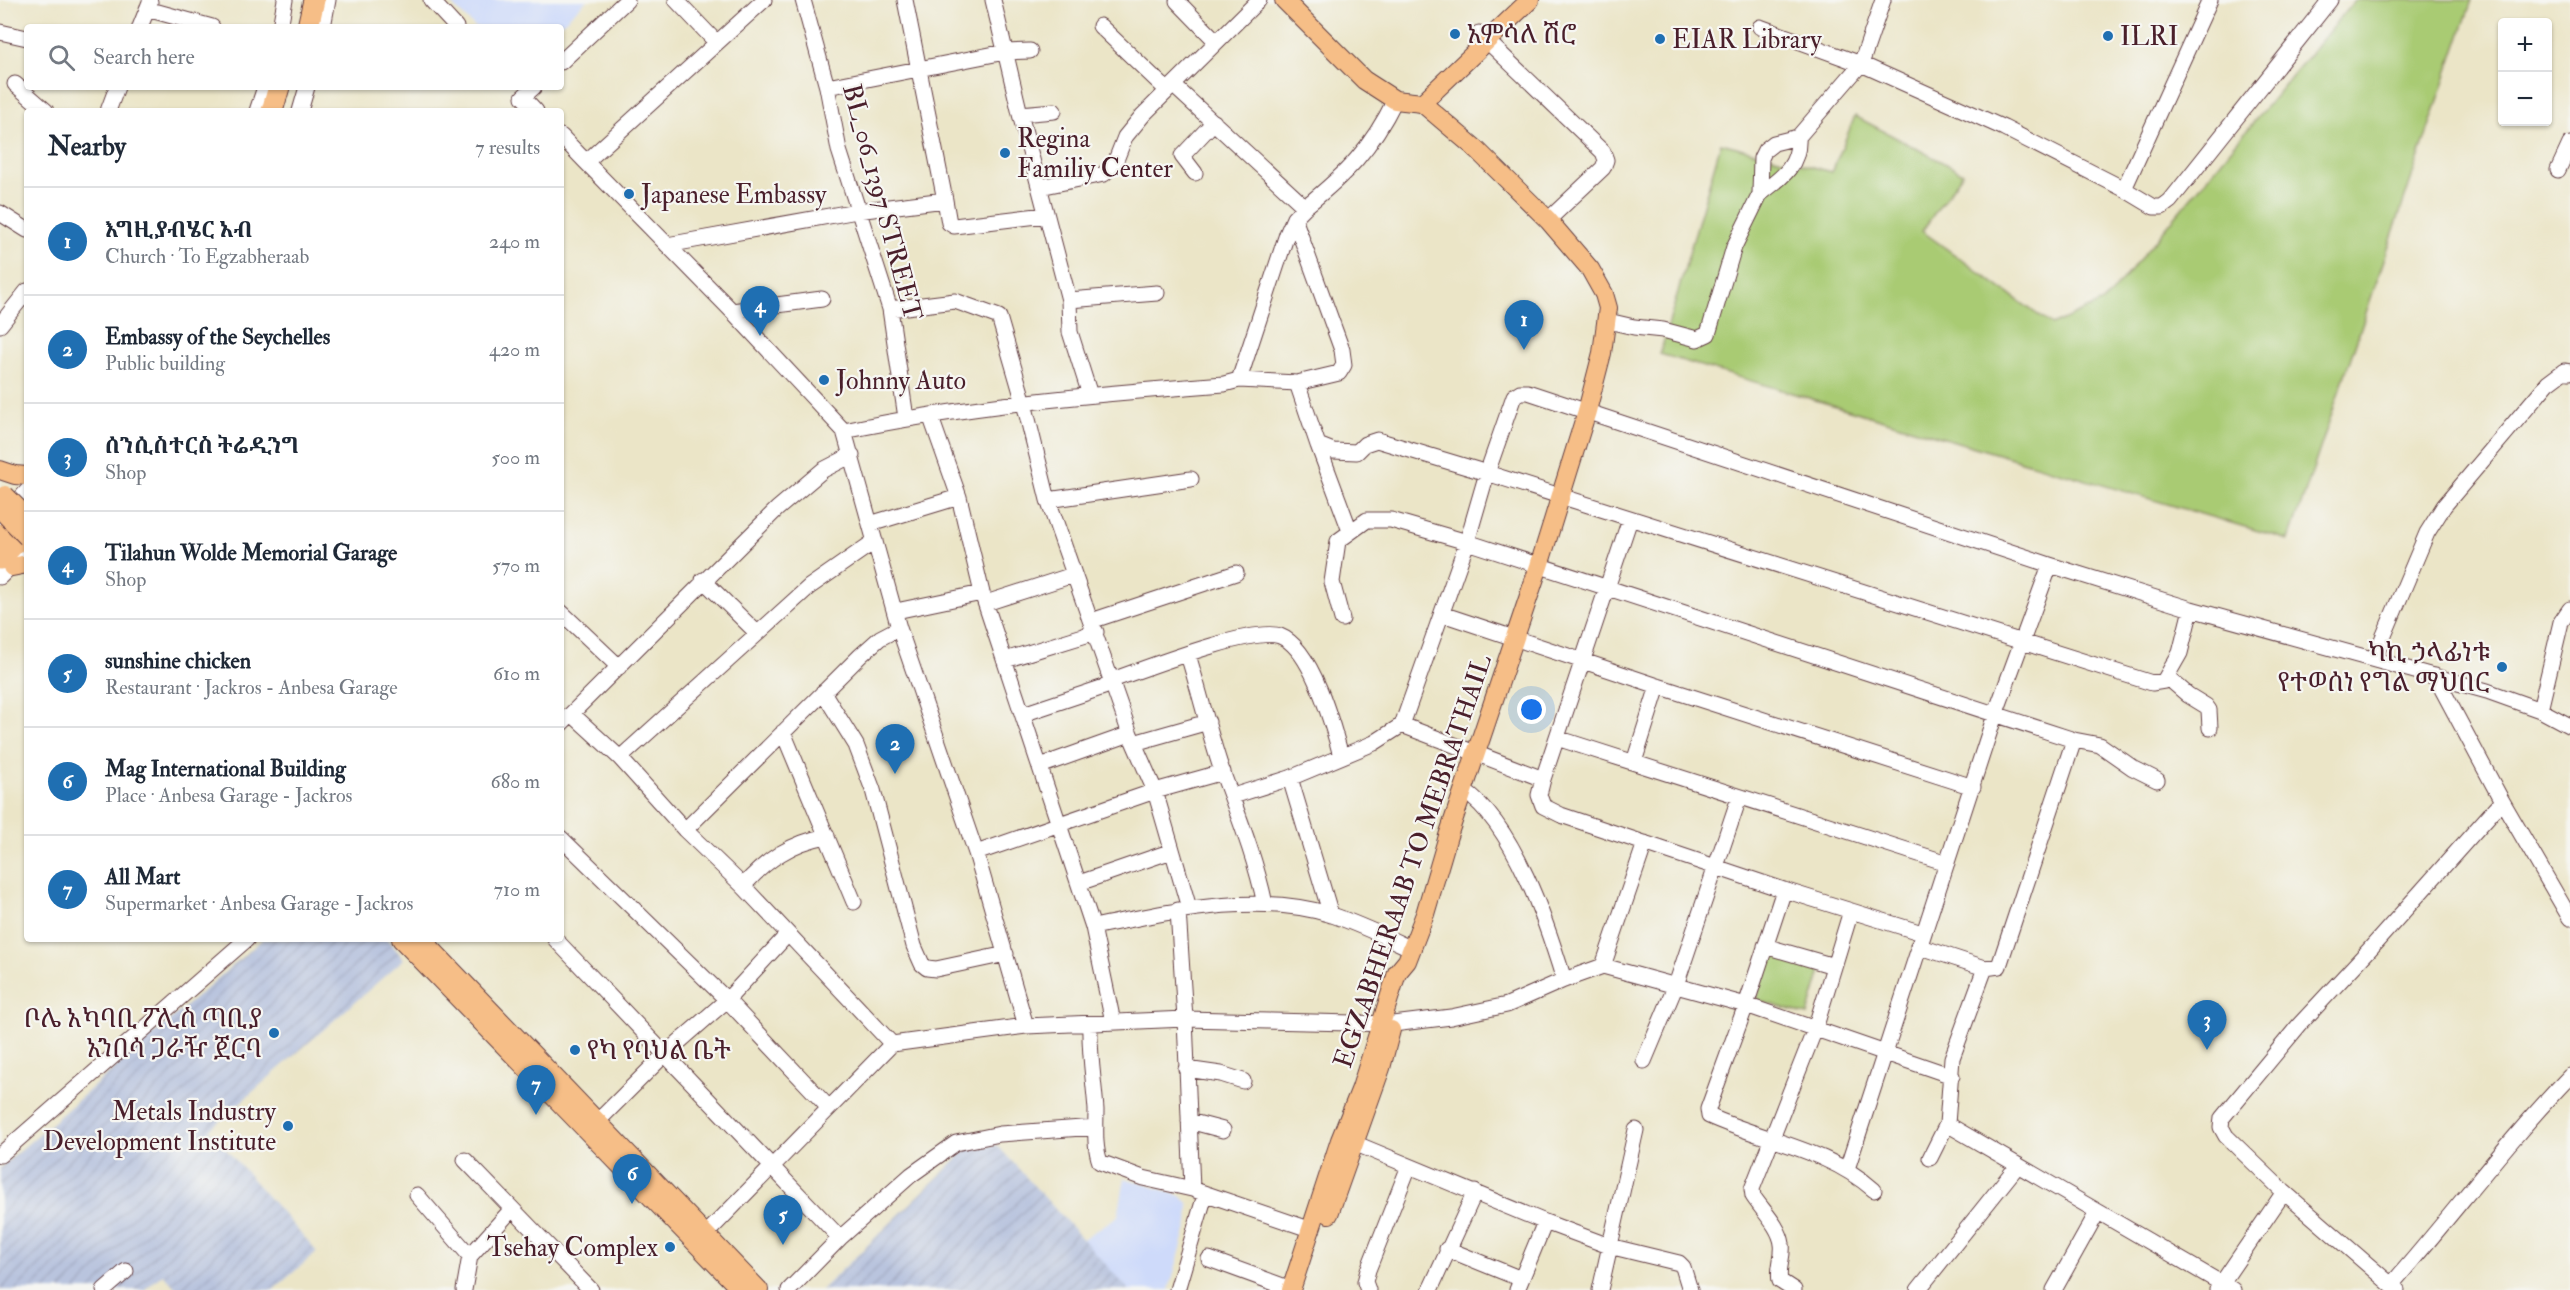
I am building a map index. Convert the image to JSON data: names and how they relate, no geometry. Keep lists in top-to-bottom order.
{
  "streets": {
    "main road": ["EGZABHERAAB TO MEBRATHAIL"],
    "street": ["BL_06_1397 STREET"]
  },
  "places": [
    "አምሳለ ሽሮ",
    "ILRI",
    "EIAR Library",
    "Regina Familiy Center",
    "Japanese Embassy",
    "Johnny Auto",
    "ካኪ ኃላፊነቱ የተወሰነ የግል ማህበር",
    "ቦሌ አካባቢ ፖሊስ ጣቢያ አንበሳ ጋራዥ ጀርባ",
    "የካ የባህል ቤት",
    "Metals Industry Development Institute",
    "Tsehay Complex"
  ],
  "page": {
    "map_buttons": ["+", "−"],
    "search": "Search here",
    "heading": ["Nearby", "7 results"],
    "list": [
      {
        "mark": "1",
        "name": "እግዚያብሄር አብ",
        "note": "Church · To Egzabheraab",
        "value": "240 m"
      },
      {
        "mark": "2",
        "name": "Embassy of the Seychelles",
        "note": "Public building",
        "value": "420 m"
      },
      {
        "mark": "3",
        "name": "ሰንሲስተርስ ትሬዲንግ",
        "note": "Shop",
        "value": "500 m"
      },
      {
        "mark": "4",
        "name": "Tilahun Wolde Memorial Garage",
        "note": "Shop",
        "value": "570 m"
      },
      {
        "mark": "5",
        "name": "sunshine chicken",
        "note": "Restaurant · Jackros - Anbesa Garage",
        "value": "610 m"
      },
      {
        "mark": "6",
        "name": "Mag International Building",
        "note": "Place · Anbesa Garage - Jackros",
        "value": "680 m"
      },
      {
        "mark": "7",
        "name": "All Mart",
        "note": "Supermarket · Anbesa Garage - Jackros",
        "value": "710 m"
      }
    ],
    "pins": [
      "4",
      "1",
      "2",
      "3",
      "7",
      "6",
      "5"
    ]
  }
}
